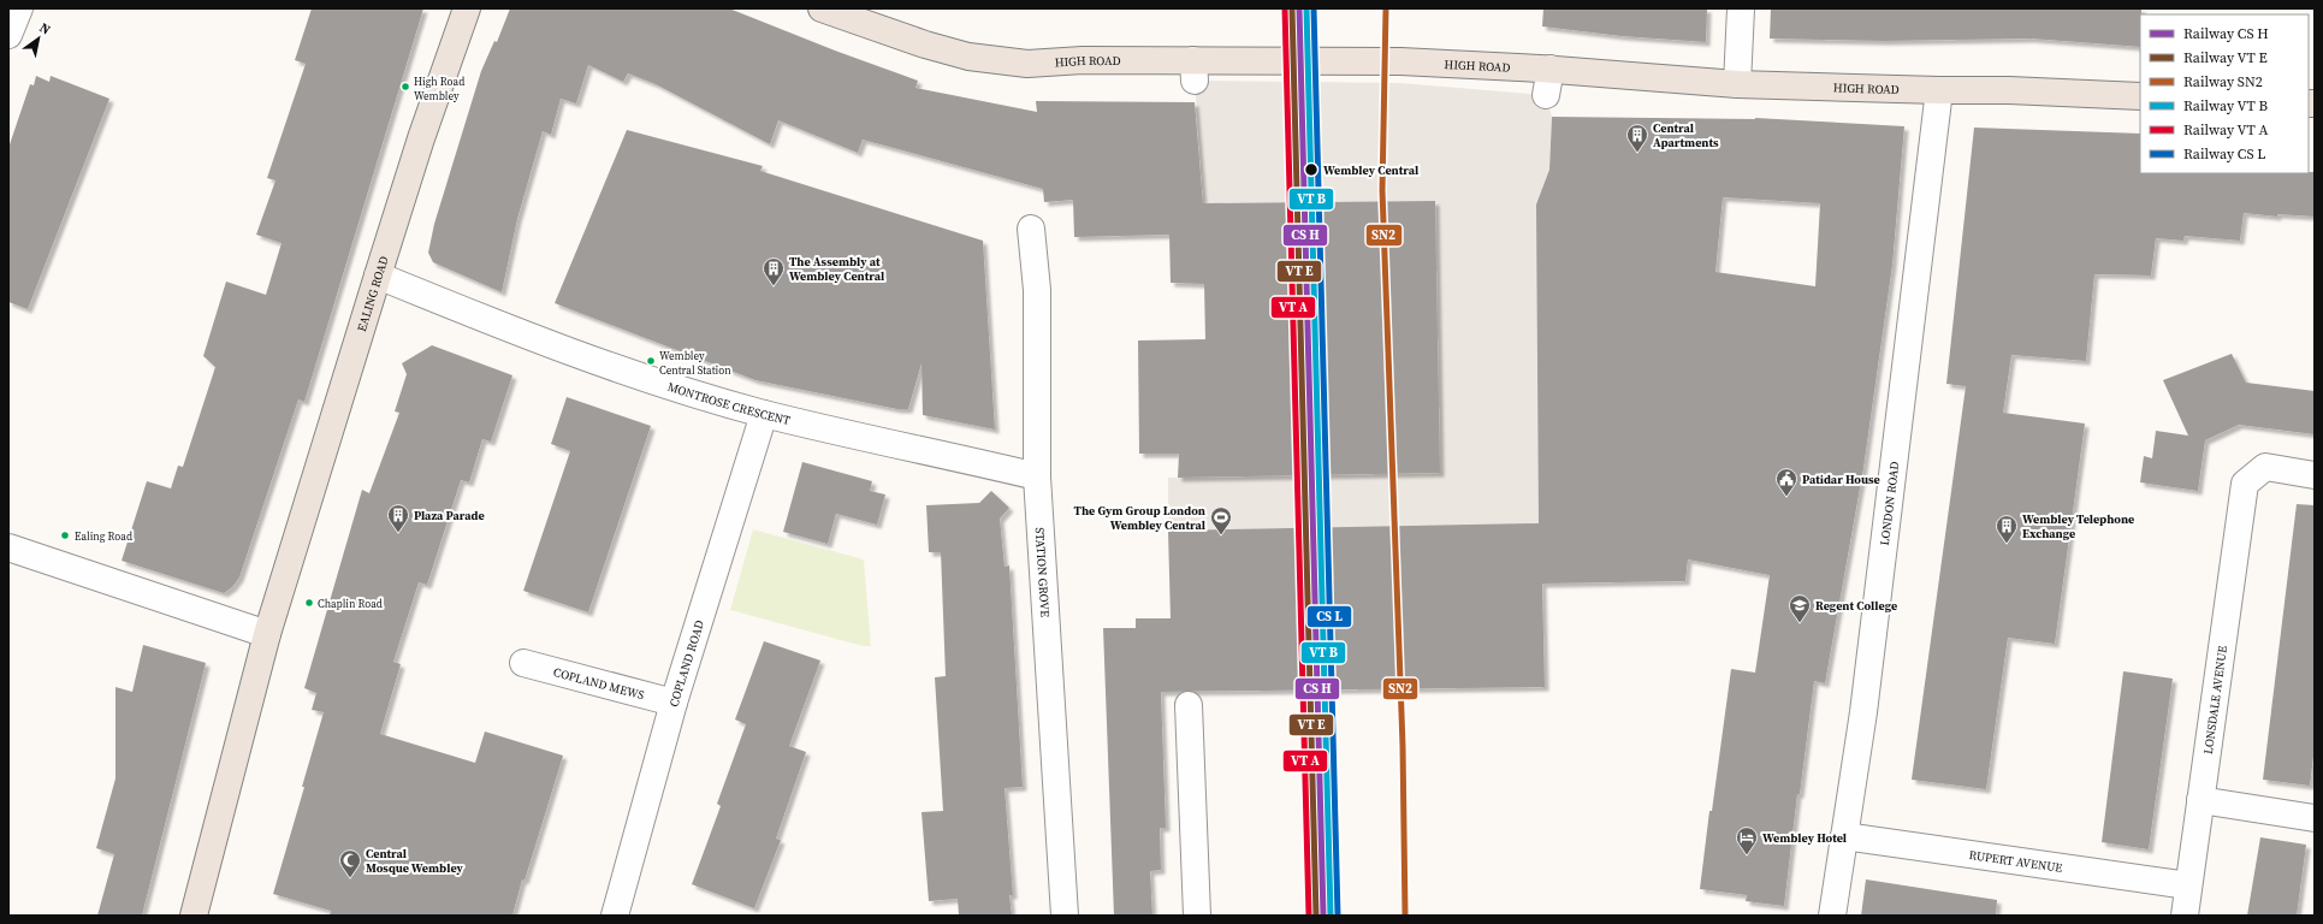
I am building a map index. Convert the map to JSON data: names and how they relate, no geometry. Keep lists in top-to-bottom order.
{
  "streets": {
    "main road": ["HIGH ROAD", "EALING ROAD"],
    "street": [
      "MONTROSE CRESCENT",
      "LONDON ROAD",
      "STATION GROVE",
      "COPLAND ROAD",
      "COPLAND MEWS",
      "LONSDALE AVENUE",
      "RUPERT AVENUE"
    ]
  },
  "crossings": [
    ["HIGH ROAD", "LONDON ROAD"],
    ["EALING ROAD", "MONTROSE CRESCENT"],
    ["MONTROSE CRESCENT", "STATION GROVE"],
    ["MONTROSE CRESCENT", "COPLAND ROAD"],
    ["LONDON ROAD", "RUPERT AVENUE"],
    ["COPLAND ROAD", "COPLAND MEWS"],
    ["LONSDALE AVENUE", "RUPERT AVENUE"]
  ],
  "places": {
    "other": [
      "High Road Wembley",
      "Wembley Central",
      "Wembley Central Station",
      "Ealing Road",
      "Chaplin Road"
    ],
    "building": [
      "Central Apartments",
      "The Assembly at Wembley Central",
      "Plaza Parade",
      "Wembley Telephone Exchange"
    ],
    "public building": ["Patidar House"],
    "sports": ["The Gym Group London Wembley Central"],
    "school or university": ["Regent College"],
    "hotel": ["Wembley Hotel"],
    "mosque": ["Central Mosque Wembley"]
  },
  "lines": ["rail line SN2"],
  "legend": [
    "Railway CS H",
    "Railway VT E",
    "Railway SN2",
    "Railway VT B",
    "Railway VT A",
    "Railway CS L"
  ],
  "north": "top right"
}
